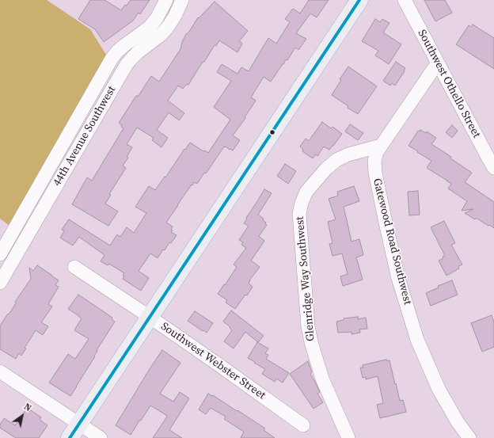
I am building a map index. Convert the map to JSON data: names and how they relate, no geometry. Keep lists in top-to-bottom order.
{
  "streets": {
    "street": [
      "Southwest Othello Street",
      "44th Avenue Southwest",
      "Gatewood Road Southwest",
      "Glenridge Way Southwest",
      "Southwest Webster Street"
    ]
  },
  "crossings": [
    ["Gatewood Road Southwest", "Glenridge Way Southwest"]
  ],
  "north": "top right"
}
